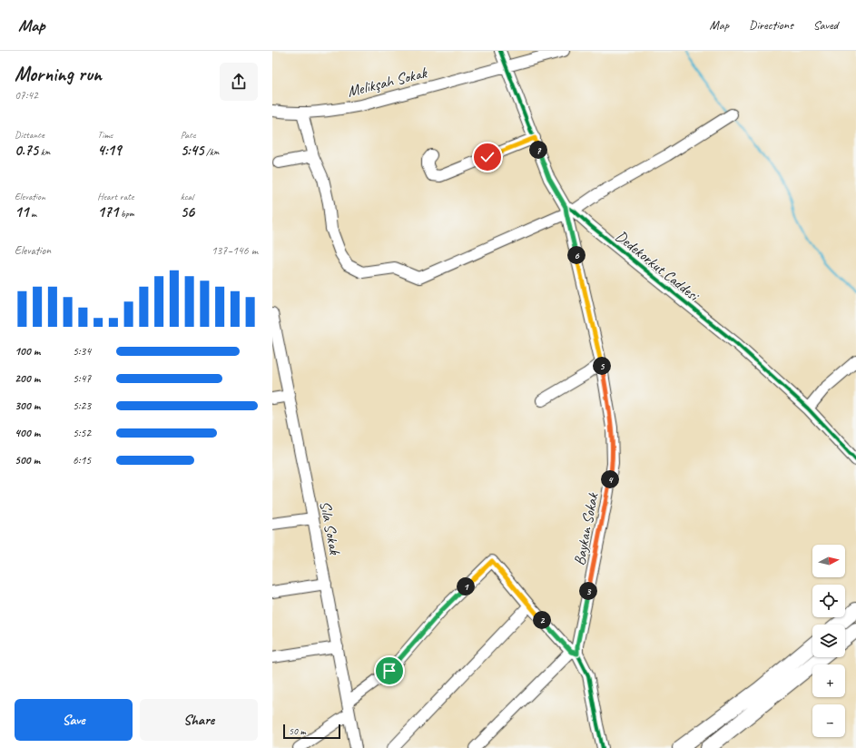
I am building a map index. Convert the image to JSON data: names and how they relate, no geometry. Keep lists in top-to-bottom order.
{
  "streets": {
    "street": [
      "Melikşah Sokak",
      "Dedekorkut Caddesi",
      "Sıla Sokak",
      "Baykan Sokak"
    ]
  },
  "crossings": [
    ["Melikşah Sokak", "Dedekorkut Caddesi"],
    ["Dedekorkut Caddesi", "Baykan Sokak"]
  ],
  "scale_bar": "50 m",
  "north": "right",
  "page": {
    "header": "Map",
    "nav": ["Map", "Directions", "Saved"],
    "heading": ["Morning run", "07:42"],
    "stats": [
      ["Distance", "0.75 km"],
      ["Time", "4:19"],
      ["Pace", "5:45 /km"],
      ["Elevation", "11 m"],
      ["Heart rate", "171 bpm"],
      ["kcal", "56"]
    ],
    "pins": [
      "7",
      "6",
      "5",
      "4",
      "1",
      "3",
      "2"
    ],
    "chart": ["Elevation", "137–146 m"],
    "list": [
      {
        "name": "100 m",
        "note": "5:34"
      },
      {
        "name": "200 m",
        "note": "5:47"
      },
      {
        "name": "300 m",
        "note": "5:23"
      },
      {
        "name": "400 m",
        "note": "5:52"
      },
      {
        "name": "500 m",
        "note": "6:15"
      }
    ],
    "map_buttons": ["+", "−"],
    "buttons": ["Save", "Share"],
    "scale": "50 m"
  }
}
